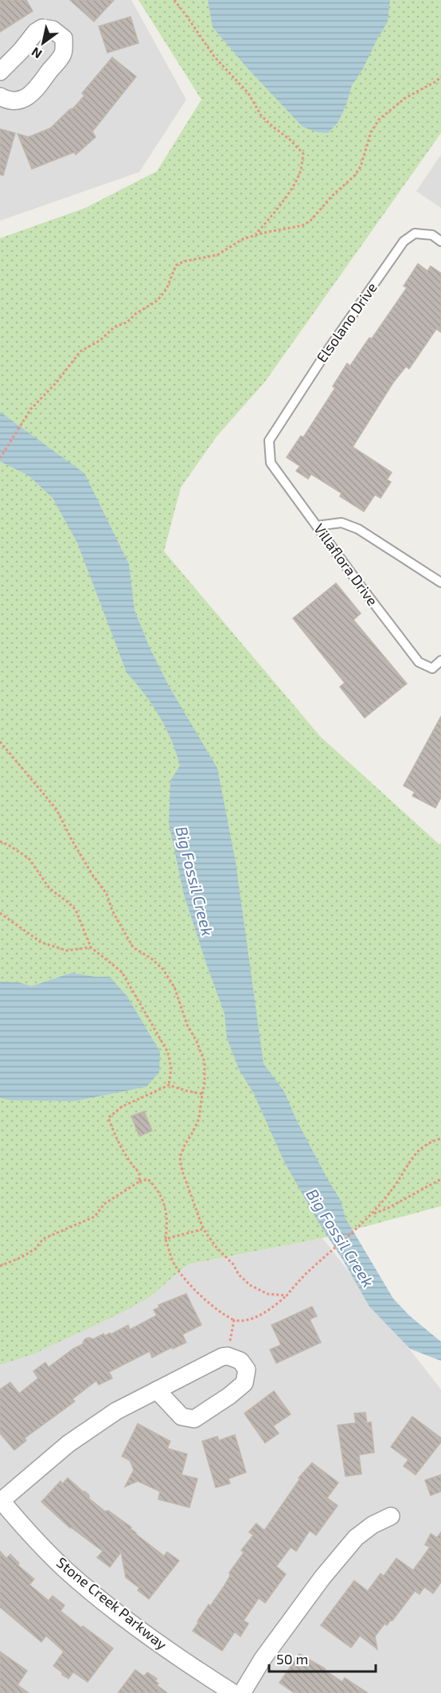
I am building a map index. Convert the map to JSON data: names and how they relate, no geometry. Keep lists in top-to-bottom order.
{
  "streets": {
    "street": ["Stone Creek Parkway"],
    "lane": ["Elsolano Drive", "Villaflora Drive"]
  },
  "crossings": [
    ["Elsolano Drive", "Villaflora Drive"]
  ],
  "water": ["Big Fossil Creek"],
  "scale_bar": "50 m",
  "north": "bottom left"
}
